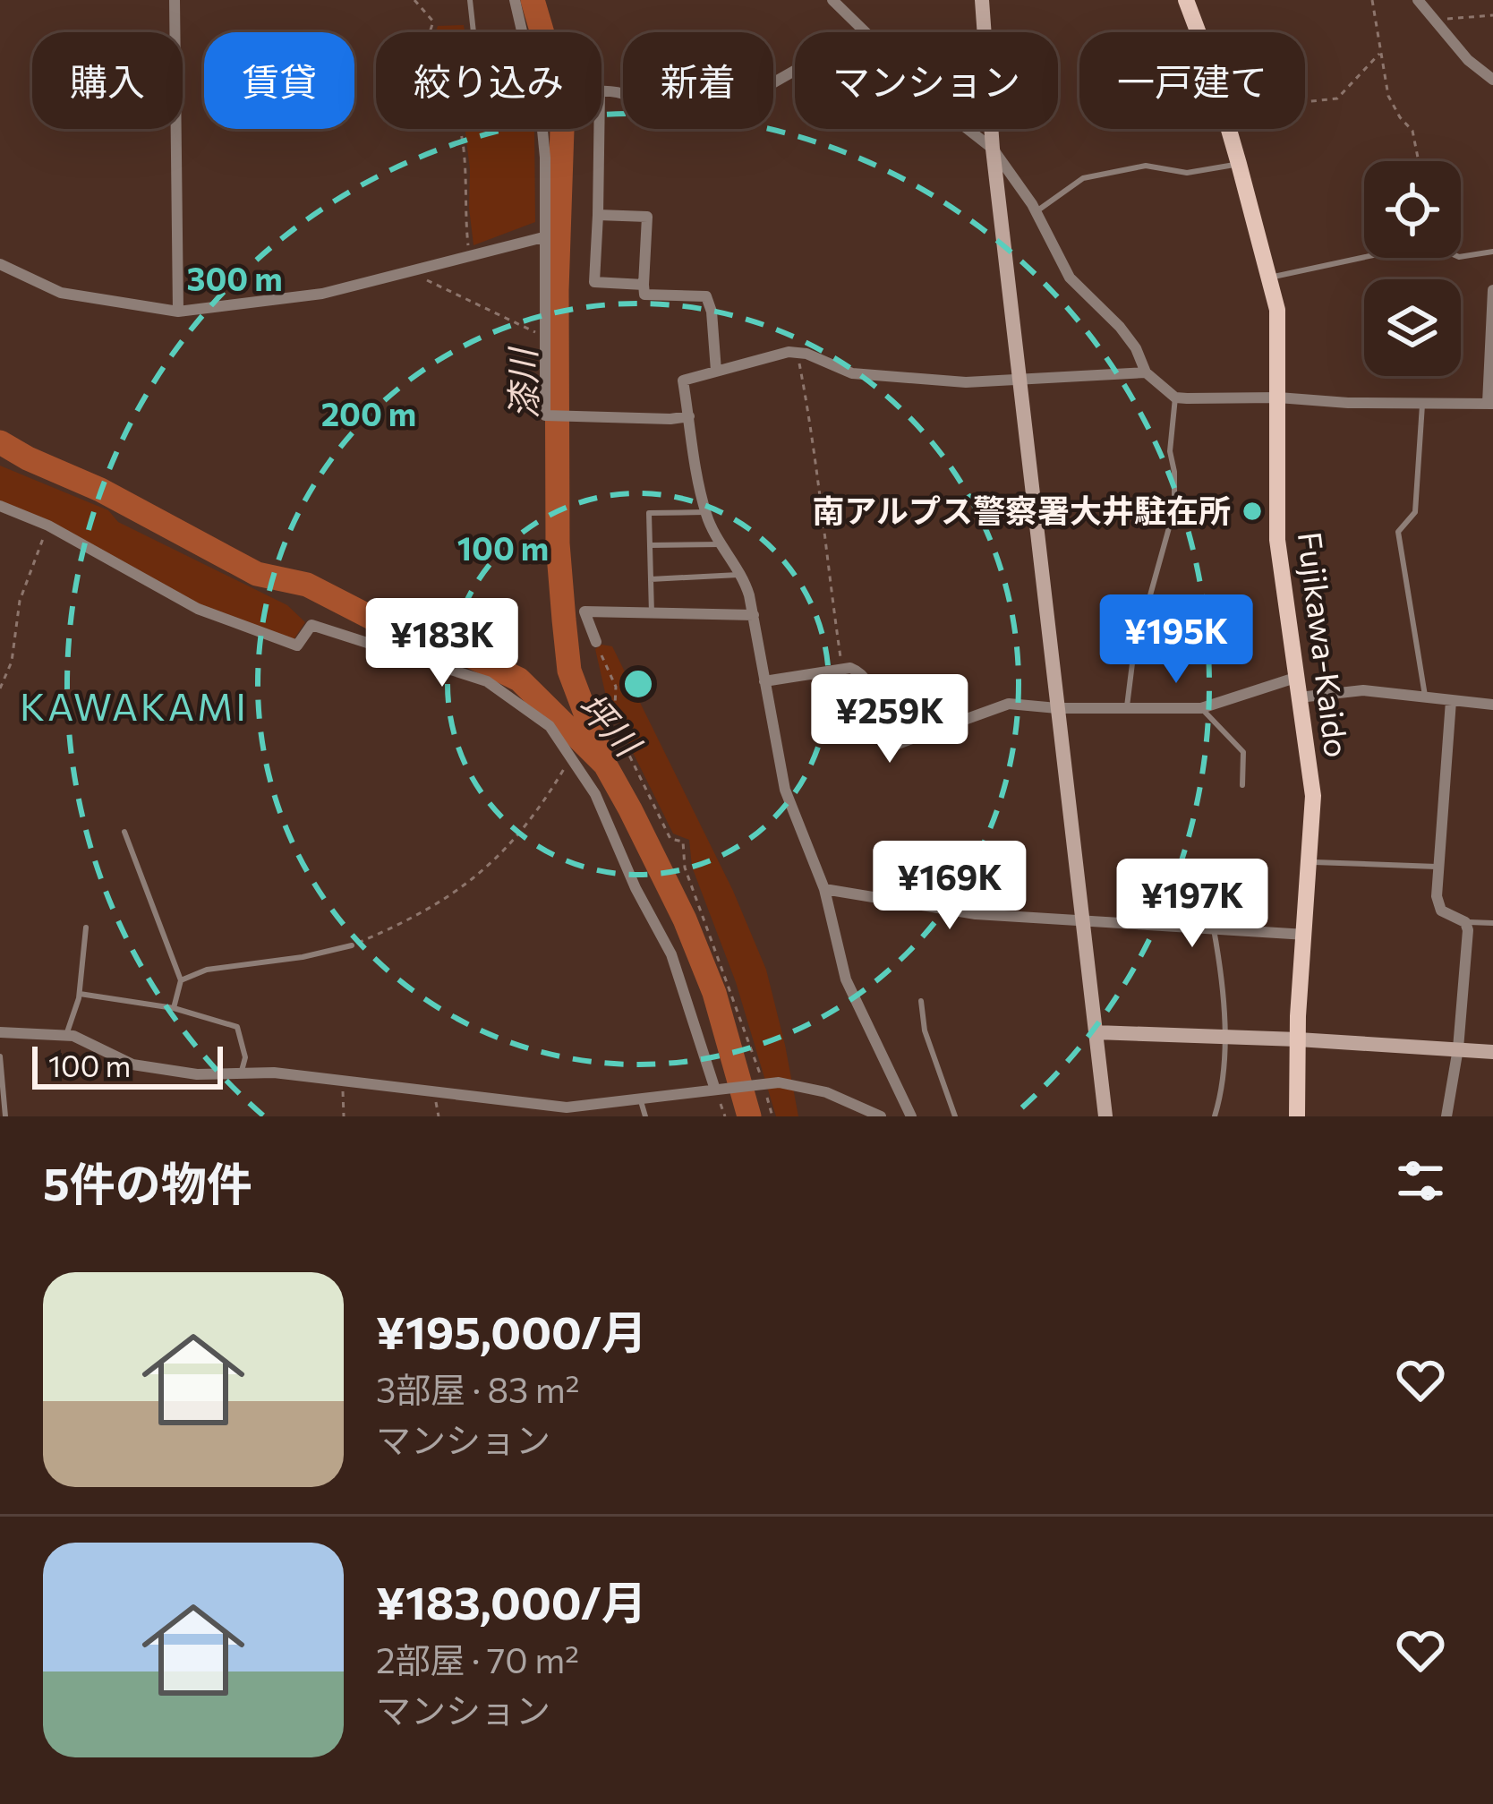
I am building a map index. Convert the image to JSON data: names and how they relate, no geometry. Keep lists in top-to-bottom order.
{
  "streets": {
    "main road": ["Fujikawa-Kaido"]
  },
  "districts": ["KAWAKAMI"],
  "water": ["漆川", "坪川"],
  "places": ["南アルプス警察署大井駐在所"],
  "scale_bar": "100 m",
  "page": {
    "chip": [
      "購入",
      "賃貸",
      "絞り込み",
      "新着",
      "マンション",
      "一戸建て"
    ],
    "price": [
      "¥195K",
      "¥183K",
      "¥259K",
      "¥169K",
      "¥197K"
    ],
    "scale": "100 m",
    "heading": "5件の物件",
    "list": [
      {
        "name": "¥195,000/月",
        "note": "3部屋 · 83 m² · マンション"
      },
      {
        "name": "¥183,000/月",
        "note": "2部屋 · 70 m² · マンション"
      }
    ]
  },
  "rings": ["300 m", "200 m", "100 m"]
}
